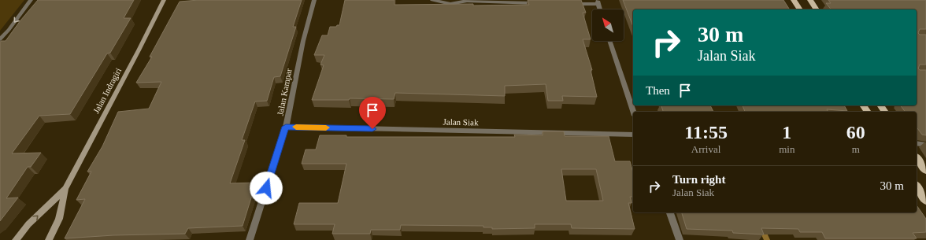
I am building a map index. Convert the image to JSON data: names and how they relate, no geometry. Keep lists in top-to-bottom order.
{
  "streets": {
    "street": ["Jalan Indragiri", "Jalan Kampar", "Jalan Siak"]
  },
  "crossings": [
    ["Jalan Kampar", "Jalan Siak"]
  ],
  "north": "top left",
  "page": {
    "turn": ["30 m", "Jalan Siak"],
    "then": "Then",
    "eta": [
      "11:55",
      "Arrival",
      "1",
      "min",
      "60",
      "m"
    ],
    "list": [
      {
        "name": "Turn right",
        "note": "Jalan Siak",
        "value": "30 m"
      }
    ]
  }
}
